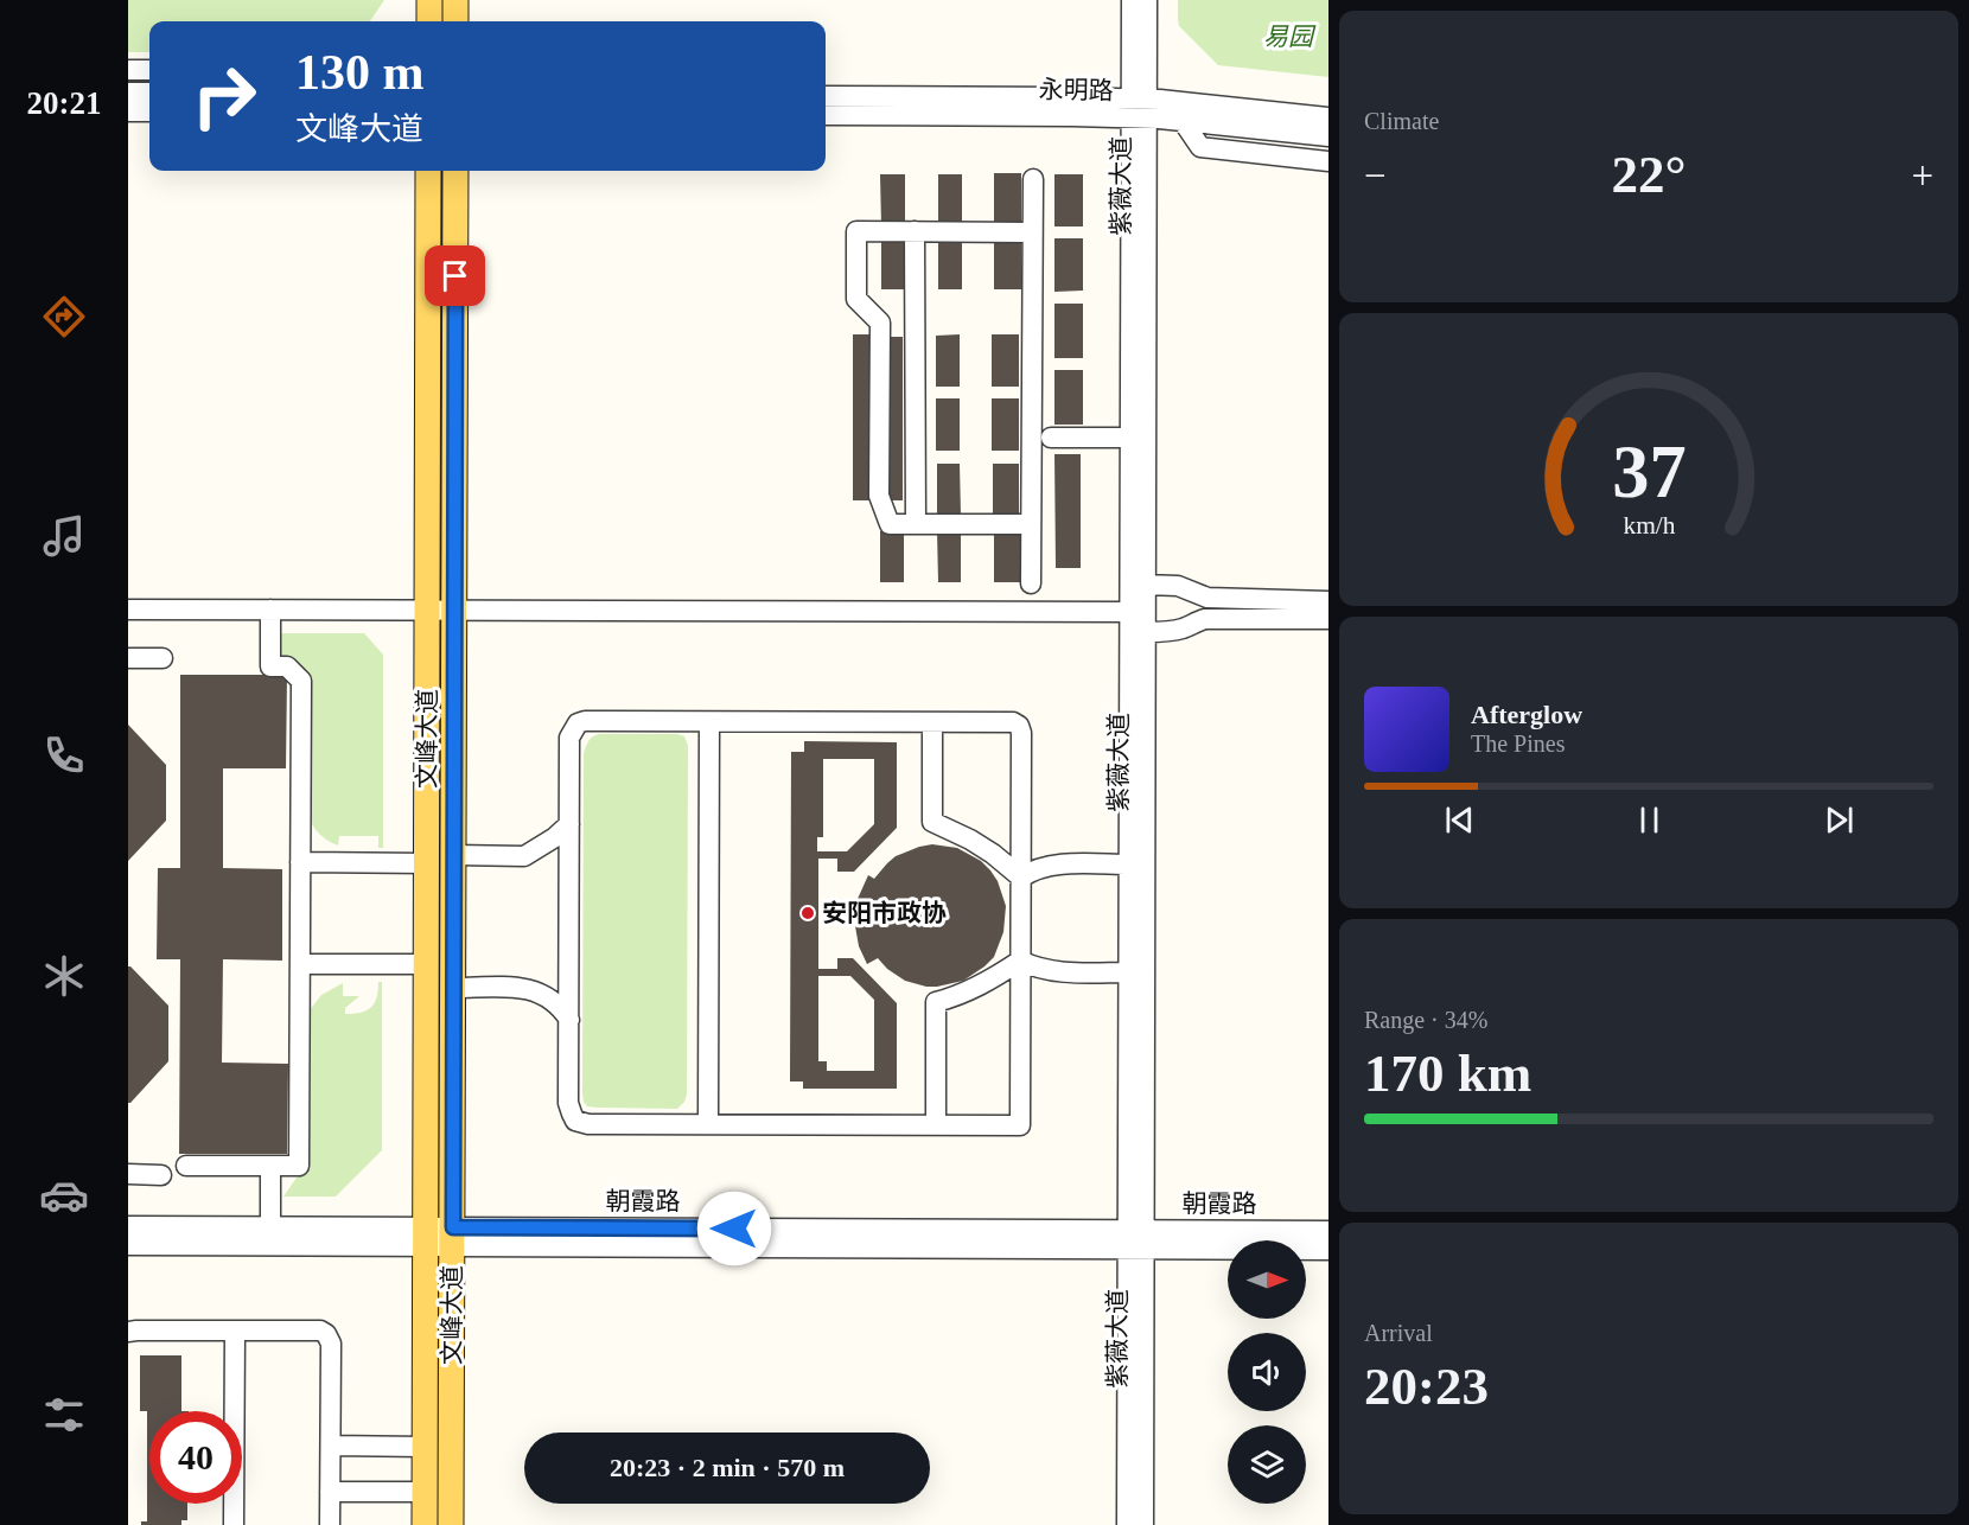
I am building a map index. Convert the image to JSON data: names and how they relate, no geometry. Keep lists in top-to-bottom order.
{
  "streets": {
    "main road": ["文峰大道"],
    "street": ["永明路", "紫薇大道", "朝霞路"]
  },
  "crossings": [
    ["永明路", "紫薇大道"],
    ["紫薇大道", "朝霞路"],
    ["文峰大道", "朝霞路"]
  ],
  "parks": ["易园"],
  "places": ["安阳市政协"],
  "north": "right",
  "page": {
    "tabs": "20:21",
    "tile": [
      "Climate",
      ["Range · 34%", "170 km"],
      ["Arrival", "20:23"]
    ],
    "turn": ["130 m", "文峰大道"],
    "heat": ["−", "22°", "+"],
    "song": ["Afterglow", "The Pines"],
    "limit": "40",
    "trip": "20:23 · 2 min · 570 m",
    "gauge": ["37", "km/h"]
  }
}
